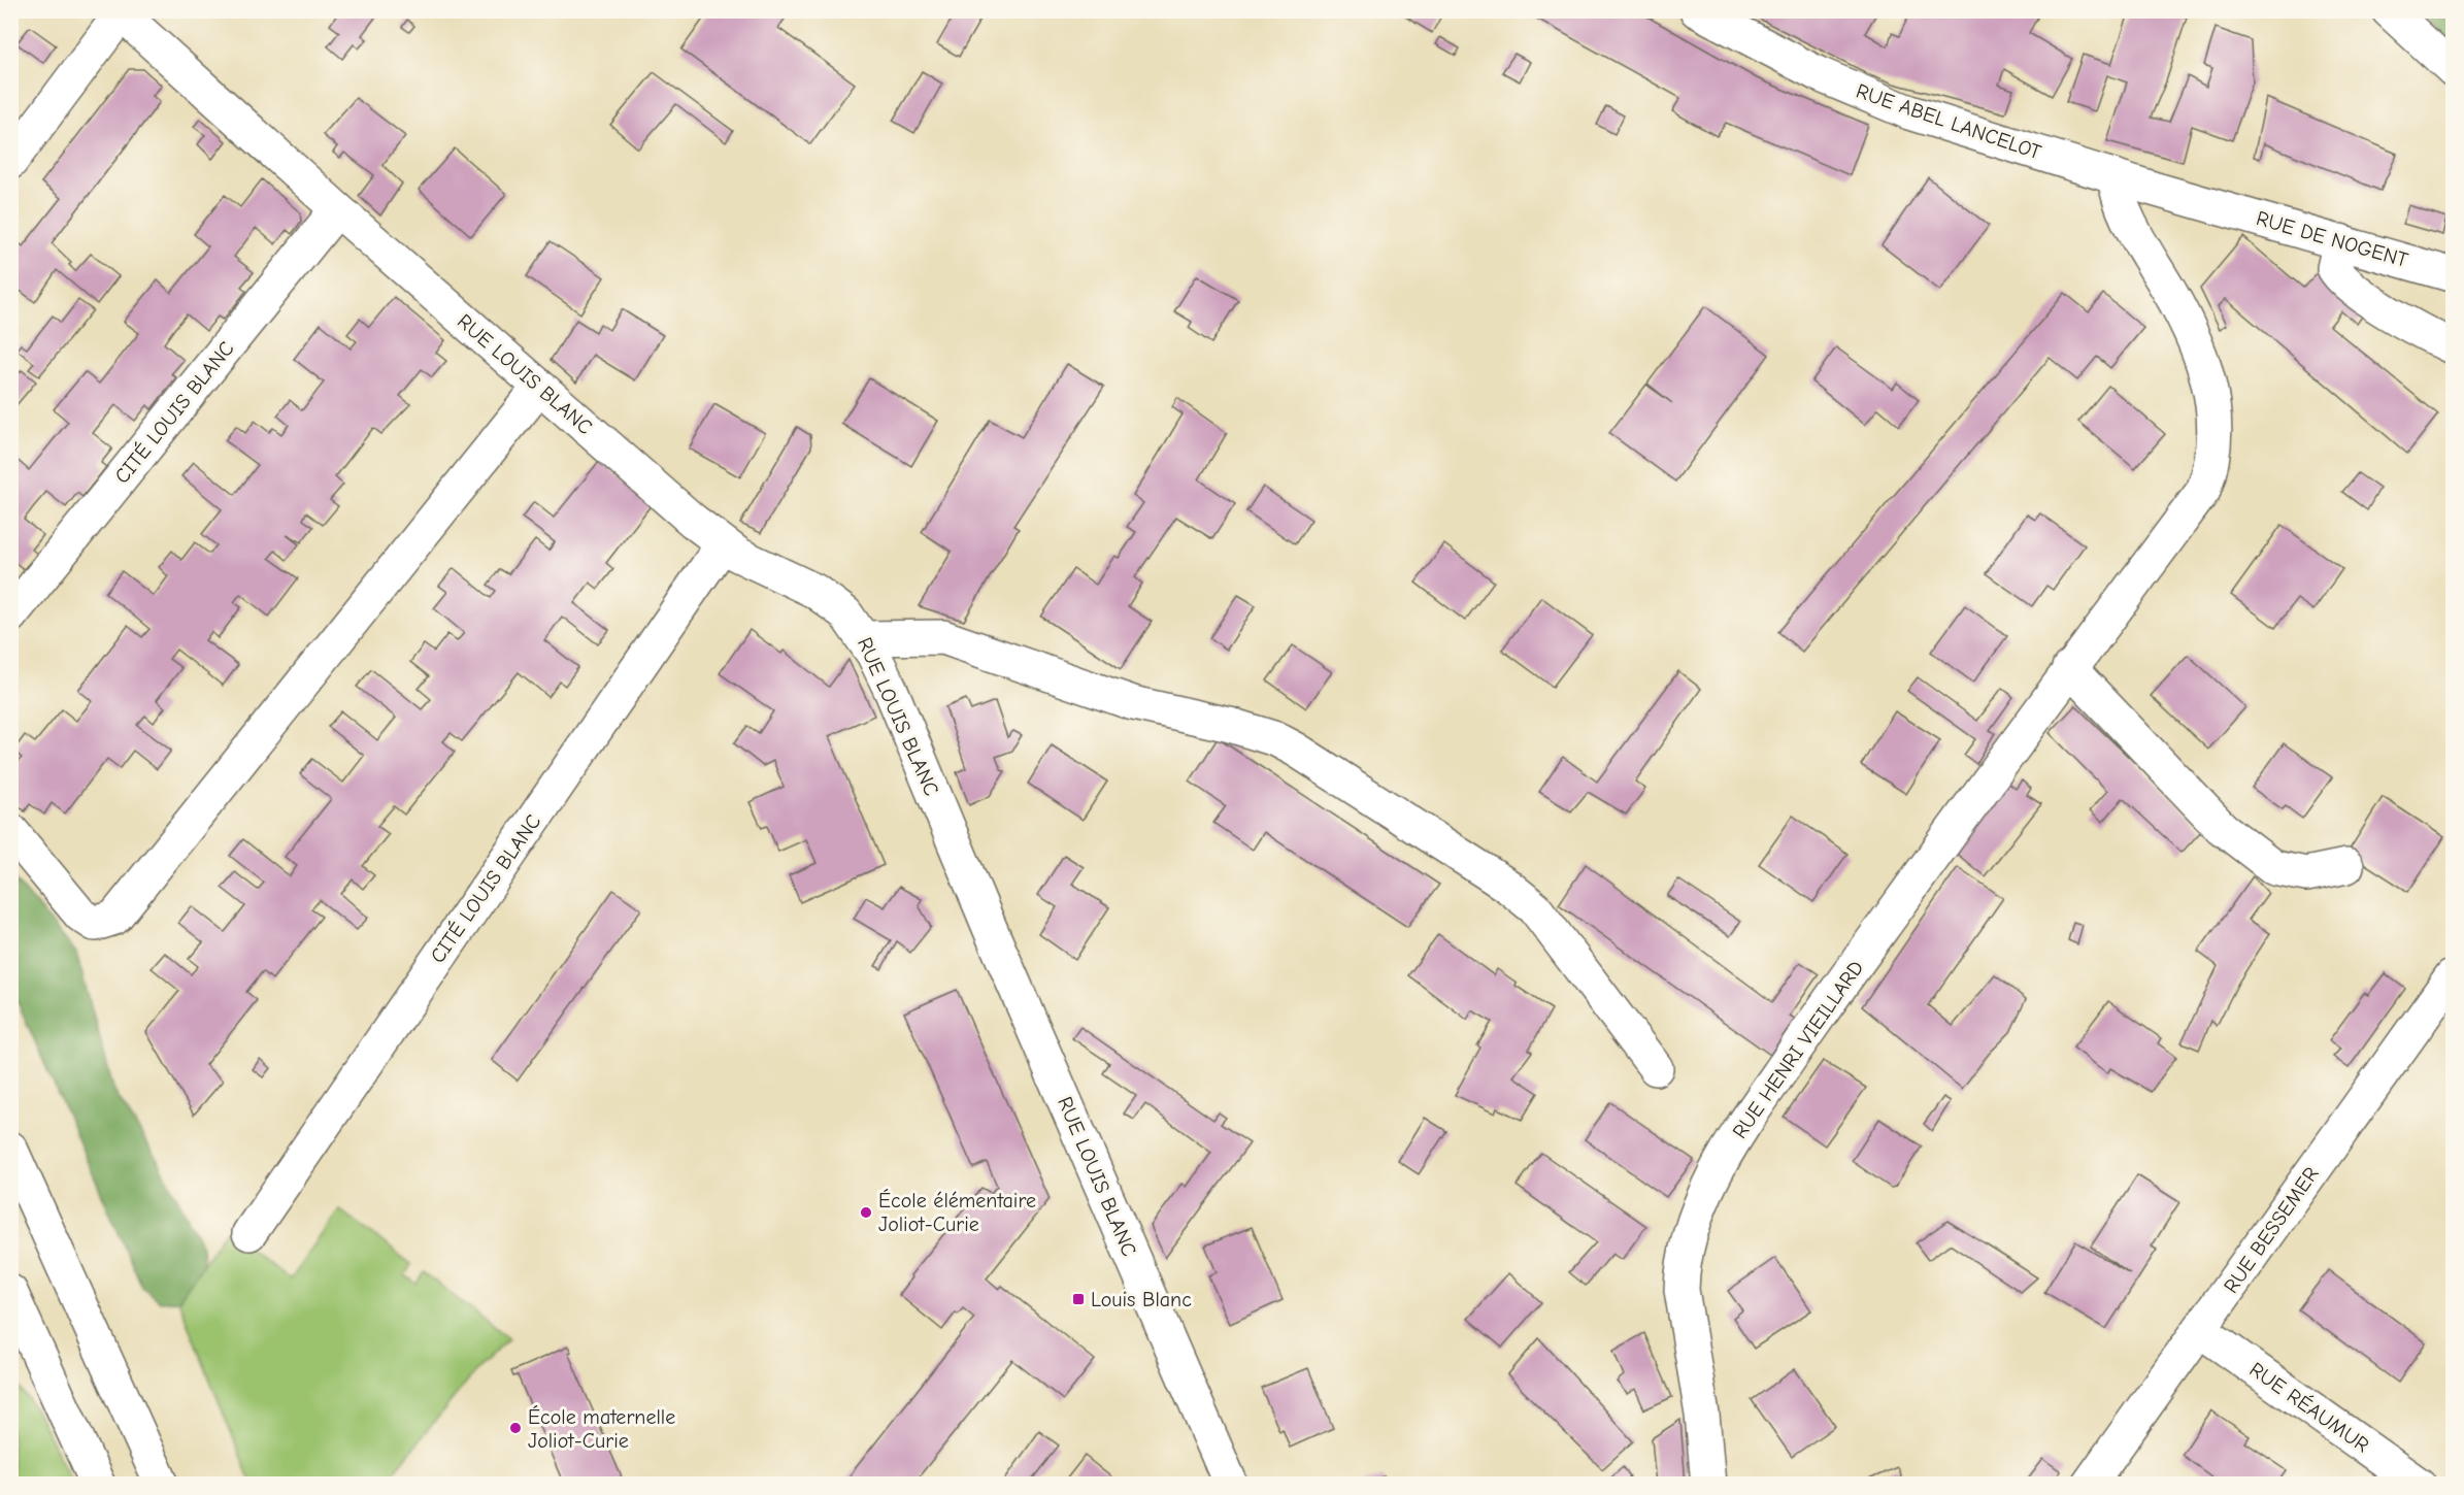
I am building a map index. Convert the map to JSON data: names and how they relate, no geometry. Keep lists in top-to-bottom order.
{
  "streets": {
    "street": [
      "RUE ABEL LANCELOT",
      "RUE DE NOGENT",
      "RUE LOUIS BLANC",
      "CITÉ LOUIS BLANC",
      "RUE HENRI VIEILLARD",
      "RUE BESSEMER",
      "RUE RÉAUMUR"
    ]
  },
  "crossings": [
    ["RUE ABEL LANCELOT", "RUE DE NOGENT"],
    ["RUE ABEL LANCELOT", "RUE HENRI VIEILLARD"],
    ["RUE LOUIS BLANC", "CITÉ LOUIS BLANC"],
    ["RUE BESSEMER", "RUE RÉAUMUR"]
  ],
  "places": {
    "other": ["École élémentaire Joliot-Curie", "École maternelle Joliot-Curie"],
    "transit": ["Louis Blanc"]
  }
}
